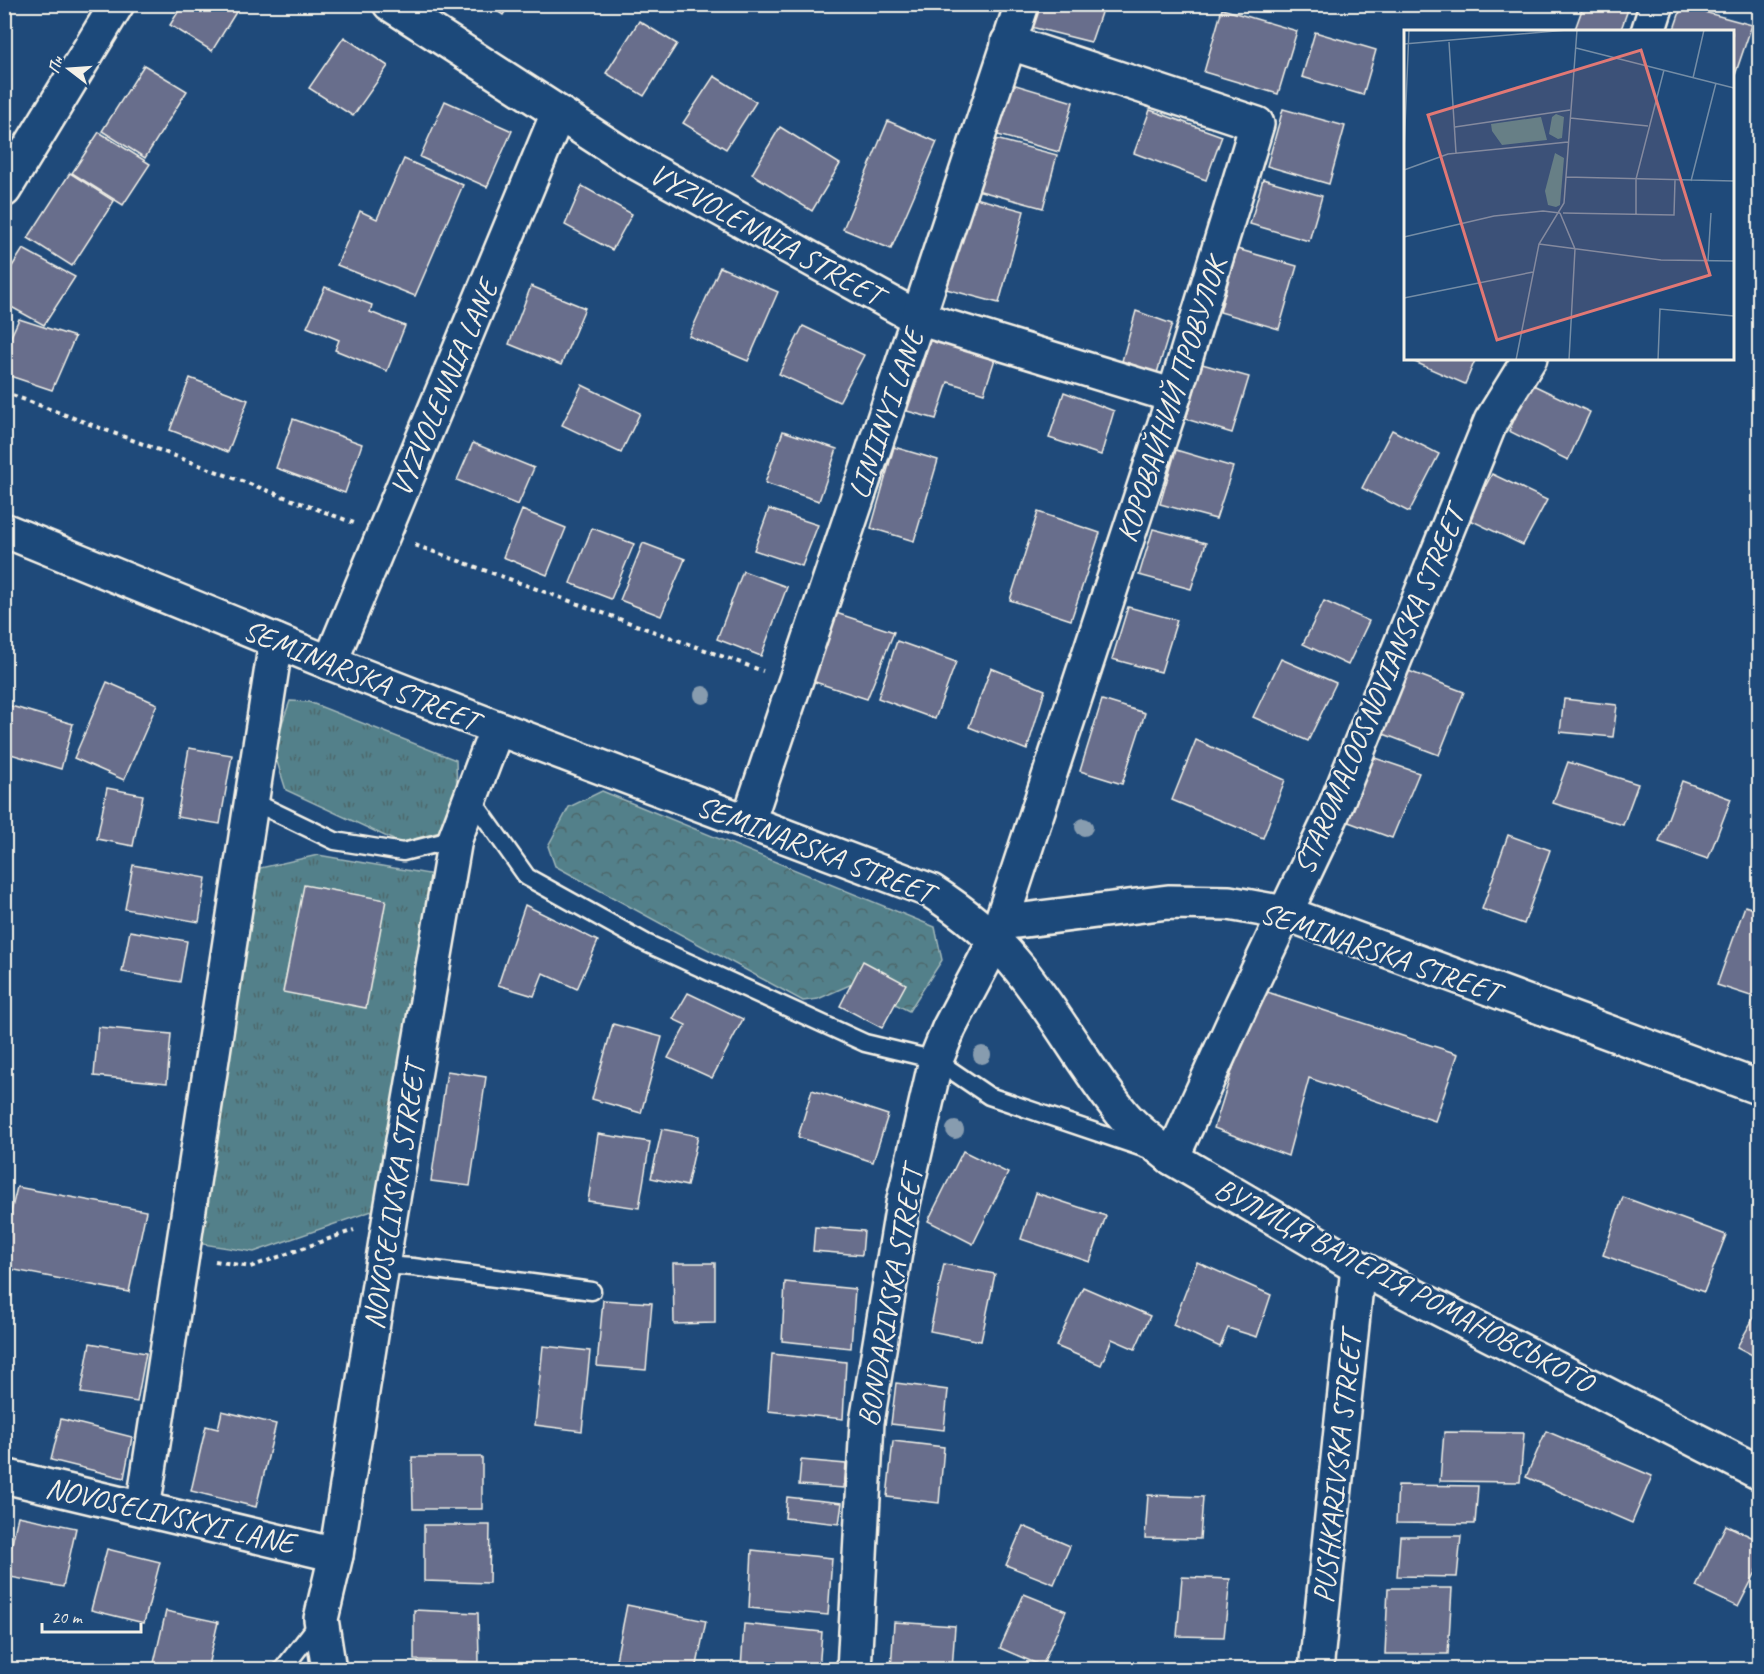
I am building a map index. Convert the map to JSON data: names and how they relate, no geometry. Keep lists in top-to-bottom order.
{
  "streets": {
    "street": [
      "VYZVOLENNIA STREET",
      "VYZVOLENNIA LANE",
      "КОРОВАЙНИЙ ПРОВУЛОК",
      "LINIINYI LANE",
      "SEMINARSKA STREET",
      "STAROMALOOSNOVIANSKA STREET",
      "NOVOSELIVSKA STREET",
      "ВУЛИЦЯ ВАЛЕРІЯ РОМАНОВСЬКОГО",
      "BONDARIVSKA STREET",
      "PUSHKARIVSKA STREET",
      "NOVOSELIVSKYI LANE"
    ]
  },
  "crossings": [
    ["VYZVOLENNIA STREET", "VYZVOLENNIA LANE"],
    ["VYZVOLENNIA STREET", "КОРОВАЙНИЙ ПРОВУЛОК"],
    ["VYZVOLENNIA STREET", "LINIINYI LANE"],
    ["VYZVOLENNIA LANE", "SEMINARSKA STREET"],
    ["КОРОВАЙНИЙ ПРОВУЛОК", "LINIINYI LANE"],
    ["КОРОВАЙНИЙ ПРОВУЛОК", "SEMINARSKA STREET"],
    ["КОРОВАЙНИЙ ПРОВУЛОК", "ВУЛИЦЯ ВАЛЕРІЯ РОМАНОВСЬКОГО"],
    ["КОРОВАЙНИЙ ПРОВУЛОК", "BONDARIVSKA STREET"],
    ["LINIINYI LANE", "SEMINARSKA STREET"],
    ["SEMINARSKA STREET", "STAROMALOOSNOVIANSKA STREET"],
    ["SEMINARSKA STREET", "NOVOSELIVSKA STREET"],
    ["SEMINARSKA STREET", "ВУЛИЦЯ ВАЛЕРІЯ РОМАНОВСЬКОГО"],
    ["SEMINARSKA STREET", "BONDARIVSKA STREET"],
    ["STAROMALOOSNOVIANSKA STREET", "ВУЛИЦЯ ВАЛЕРІЯ РОМАНОВСЬКОГО"],
    ["NOVOSELIVSKA STREET", "NOVOSELIVSKYI LANE"],
    ["ВУЛИЦЯ ВАЛЕРІЯ РОМАНОВСЬКОГО", "BONDARIVSKA STREET"],
    ["ВУЛИЦЯ ВАЛЕРІЯ РОМАНОВСЬКОГО", "PUSHKARIVSKA STREET"]
  ],
  "scale_bar": "20 m",
  "north": "left"
}
